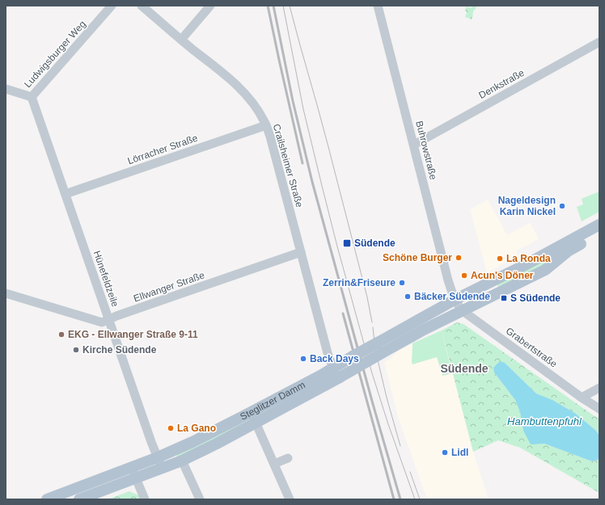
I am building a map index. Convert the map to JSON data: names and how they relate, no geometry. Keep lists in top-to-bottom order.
{
  "streets": {
    "main road": ["Steglitzer Damm"],
    "street": [
      "Ludwigsburger Weg",
      "Denkstraße",
      "Lörracher Straße",
      "Buhrowstraße",
      "Crailsheimer Straße",
      "Hünefeldzeile",
      "Ellwanger Straße",
      "Grabertstraße"
    ]
  },
  "crossings": [
    ["Ludwigsburger Weg", "Hünefeldzeile"],
    ["Denkstraße", "Buhrowstraße"],
    ["Lörracher Straße", "Crailsheimer Straße"],
    ["Lörracher Straße", "Hünefeldzeile"],
    ["Buhrowstraße", "Grabertstraße"],
    ["Buhrowstraße", "Steglitzer Damm"],
    ["Crailsheimer Straße", "Ellwanger Straße"],
    ["Crailsheimer Straße", "Steglitzer Damm"],
    ["Hünefeldzeile", "Ellwanger Straße"],
    ["Hünefeldzeile", "Steglitzer Damm"],
    ["Grabertstraße", "Steglitzer Damm"]
  ],
  "districts": ["Südende"],
  "water": ["Hambuttenpfuhl"],
  "places": {
    "other": [
      "Nageldesign Karin Nickel",
      "Schöne Burger",
      "La Ronda",
      "Acun's Döner",
      "Zerrin&Friseure",
      "Bäcker Südende",
      "EKG - Ellwanger Straße 9-11",
      "Kirche Südende",
      "Back Days",
      "La Gano",
      "Lidl"
    ],
    "transit": ["Südende", "S Südende"]
  }
}
